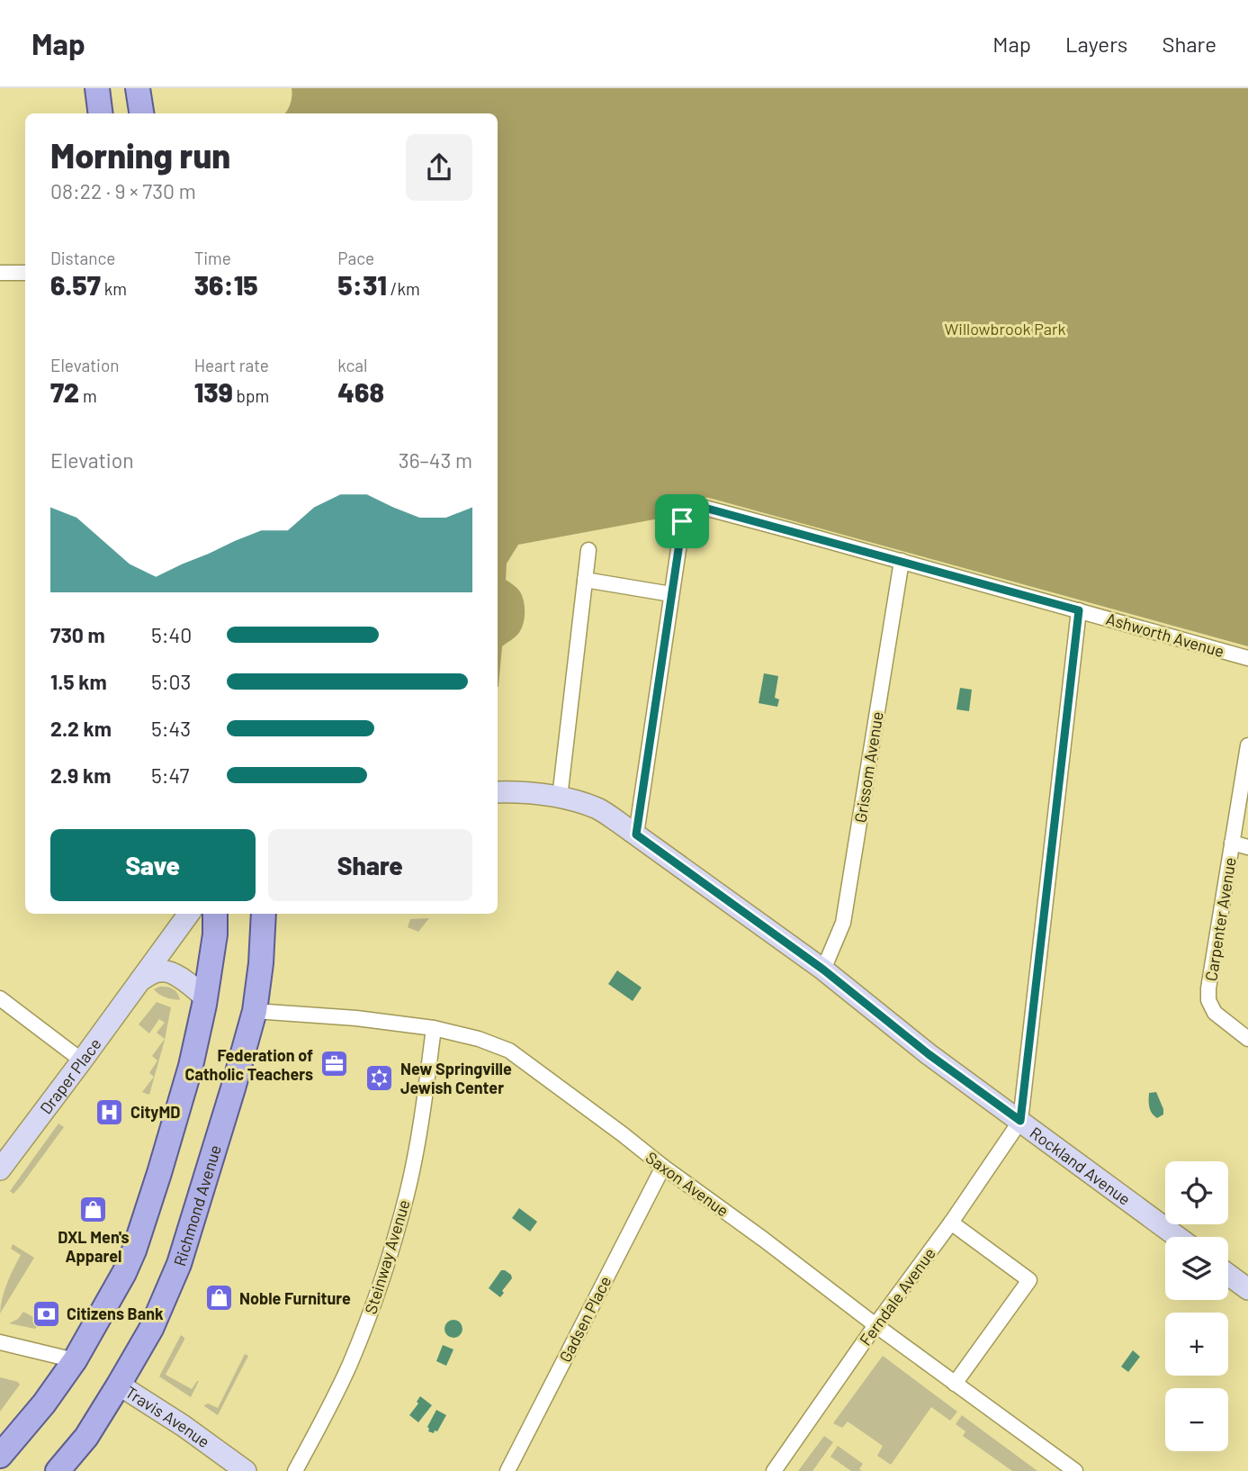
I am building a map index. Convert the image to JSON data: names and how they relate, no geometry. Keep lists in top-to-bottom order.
{
  "streets": {
    "main road": ["Richmond Avenue"],
    "street": [
      "Ashworth Avenue",
      "Grissom Avenue",
      "Carpenter Avenue",
      "Draper Place",
      "Rockland Avenue",
      "Saxon Avenue",
      "Steinway Avenue",
      "Ferndale Avenue",
      "Gadsen Place",
      "Travis Avenue"
    ]
  },
  "crossings": [
    ["Ashworth Avenue", "Grissom Avenue"],
    ["Grissom Avenue", "Rockland Avenue"],
    ["Rockland Avenue", "Ferndale Avenue"],
    ["Saxon Avenue", "Richmond Avenue"],
    ["Saxon Avenue", "Steinway Avenue"],
    ["Saxon Avenue", "Ferndale Avenue"],
    ["Saxon Avenue", "Gadsen Place"],
    ["Richmond Avenue", "Travis Avenue"]
  ],
  "parks": ["Willowbrook Park"],
  "places": {
    "office": ["Federation of Catholic Teachers"],
    "synagogue": ["New Springville Jewish Center"],
    "hospital": ["CityMD"],
    "shop": ["DXL Men's Apparel", "Noble Furniture"],
    "bank": ["Citizens Bank"]
  },
  "page": {
    "header": "Map",
    "nav": ["Map", "Layers", "Share"],
    "heading": ["Morning run", "08:22 · 9 × 730 m"],
    "stats": [
      ["Distance", "6.57 km"],
      ["Time", "36:15"],
      ["Pace", "5:31 /km"],
      ["Elevation", "72 m"],
      ["Heart rate", "139 bpm"],
      ["kcal", "468"]
    ],
    "chart": ["Elevation", "36–43 m"],
    "list": [
      {
        "name": "730 m",
        "note": "5:40"
      },
      {
        "name": "1.5 km",
        "note": "5:03"
      },
      {
        "name": "2.2 km",
        "note": "5:43"
      },
      {
        "name": "2.9 km",
        "note": "5:47"
      }
    ],
    "buttons": ["Save", "Share"],
    "map_buttons": ["+", "−"]
  }
}
